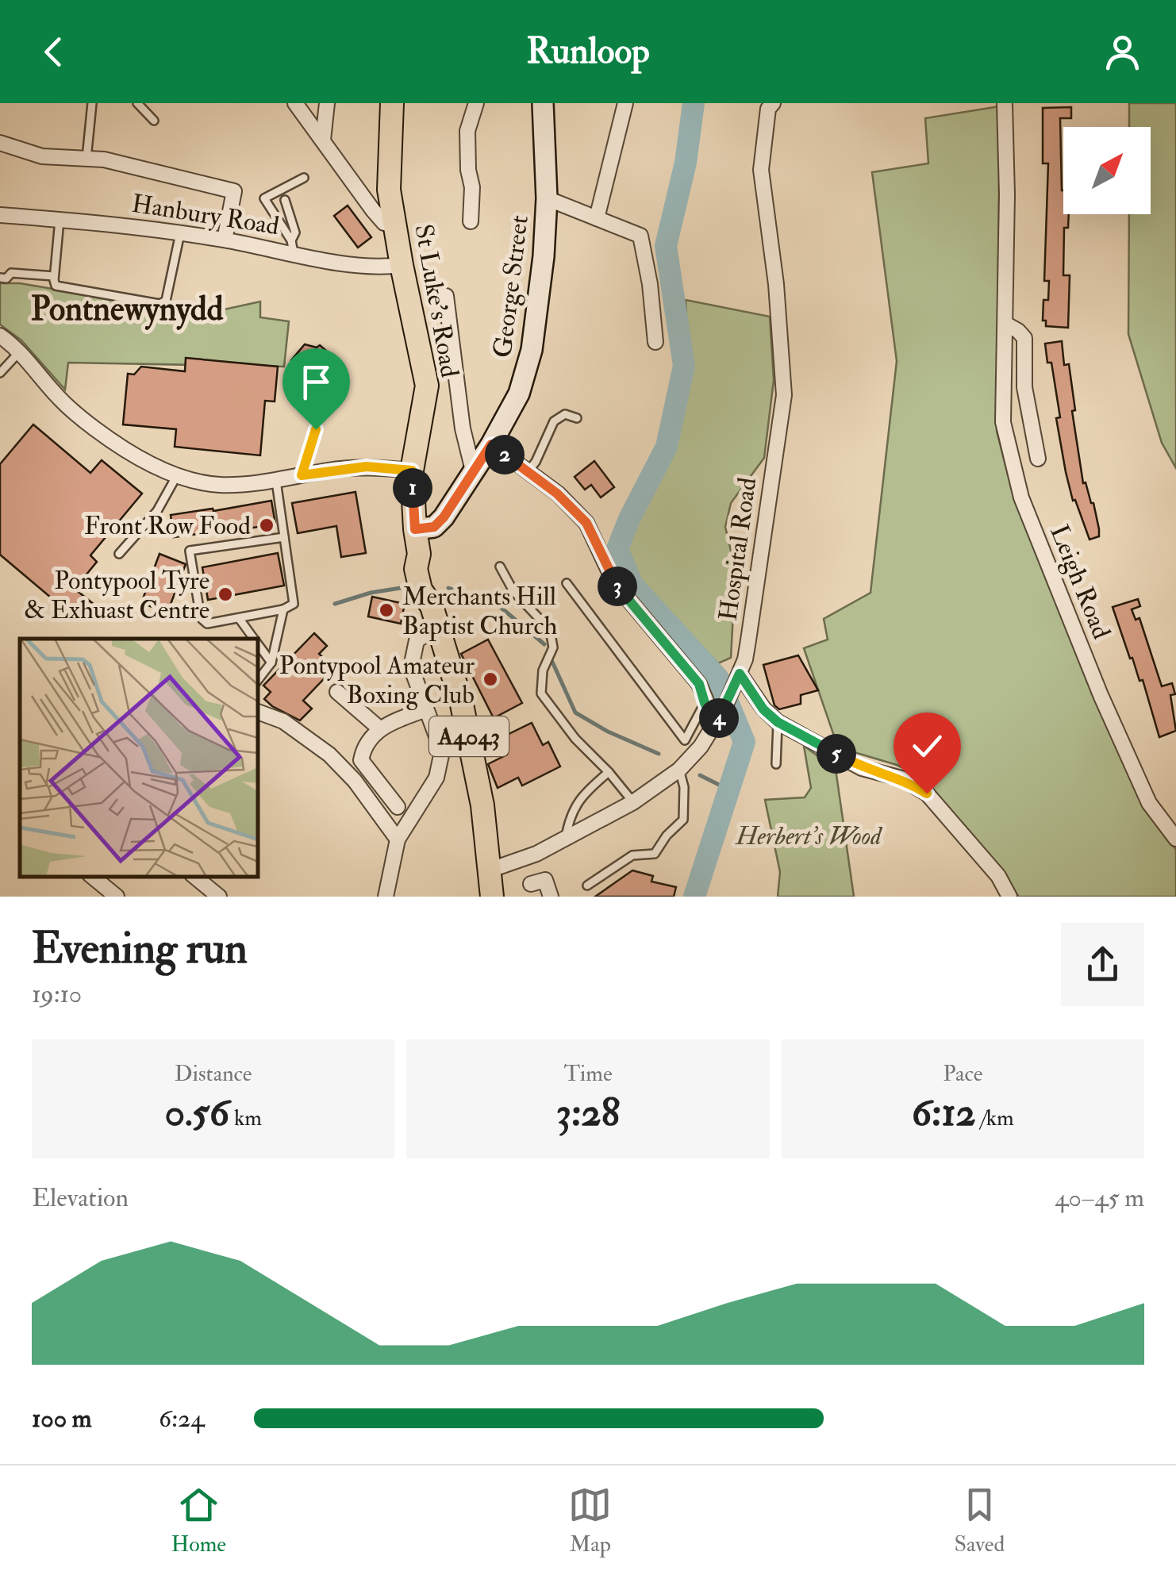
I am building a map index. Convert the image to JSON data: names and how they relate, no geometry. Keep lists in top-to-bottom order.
{
  "streets": {
    "main road": ["George Street", "St Luke's Road", "A4043"],
    "street": ["Hanbury Road", "Hospital Road", "Leigh Road"]
  },
  "crossings": [
    ["Hanbury Road", "St Luke's Road"],
    ["George Street", "St Luke's Road"],
    ["St Luke's Road", "Hospital Road"]
  ],
  "districts": ["Pontnewynydd"],
  "parks": ["Herbert's Wood"],
  "places": [
    "Front Row Food",
    "Pontypool Tyre & Exhuast Centre",
    "Merchants Hill Baptist Church",
    "Pontypool Amateur Boxing Club"
  ],
  "north": "top right",
  "page": {
    "header": "Runloop",
    "pins": [
      "2",
      "1",
      "3",
      "4",
      "5"
    ],
    "heading": ["Evening run", "19:10"],
    "stats": [
      ["Distance", "0.56 km"],
      ["Time", "3:28"],
      ["Pace", "6:12 /km"]
    ],
    "chart": ["Elevation", "40–45 m"],
    "list": [
      {
        "name": "100 m",
        "note": "6:24"
      }
    ],
    "tabs": ["Home", "Map", "Saved"]
  }
}
